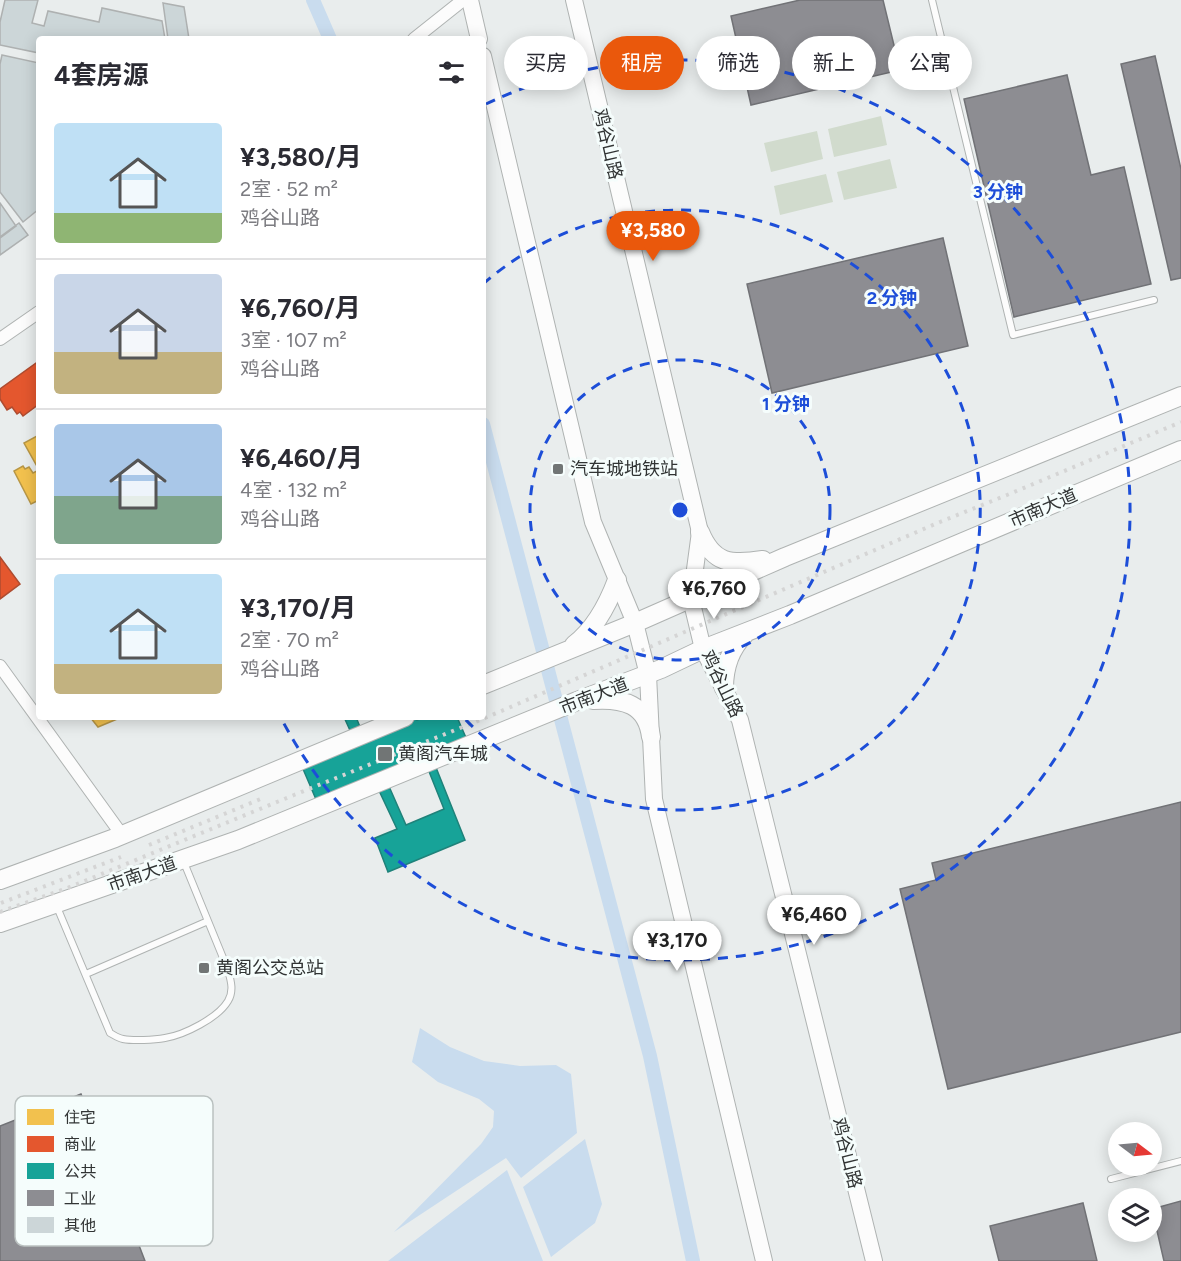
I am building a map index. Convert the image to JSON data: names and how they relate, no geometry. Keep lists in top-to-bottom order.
{
  "streets": {
    "main road": ["鸡谷山路", "市南大道"]
  },
  "crossings": [
    ["鸡谷山路", "市南大道"]
  ],
  "places": {
    "transit": ["汽车城地铁站", "黄阁汽车城", "黄阁公交总站"]
  },
  "legend": [
    "住宅",
    "商业",
    "公共",
    "工业",
    "其他"
  ],
  "north": "right",
  "page": {
    "chip": [
      "买房",
      "租房",
      "筛选",
      "新上",
      "公寓"
    ],
    "heading": "4套房源",
    "list": [
      {
        "name": "¥3,580/月",
        "note": "2室 · 52 m² · 鸡谷山路"
      },
      {
        "name": "¥6,760/月",
        "note": "3室 · 107 m² · 鸡谷山路"
      },
      {
        "name": "¥6,460/月",
        "note": "4室 · 132 m² · 鸡谷山路"
      },
      {
        "name": "¥3,170/月",
        "note": "2室 · 70 m² · 鸡谷山路"
      }
    ],
    "price": [
      "¥3,580",
      "¥6,760",
      "¥6,460",
      "¥3,170"
    ]
  },
  "rings": ["3 分钟", "2 分钟", "1 分钟"]
}
